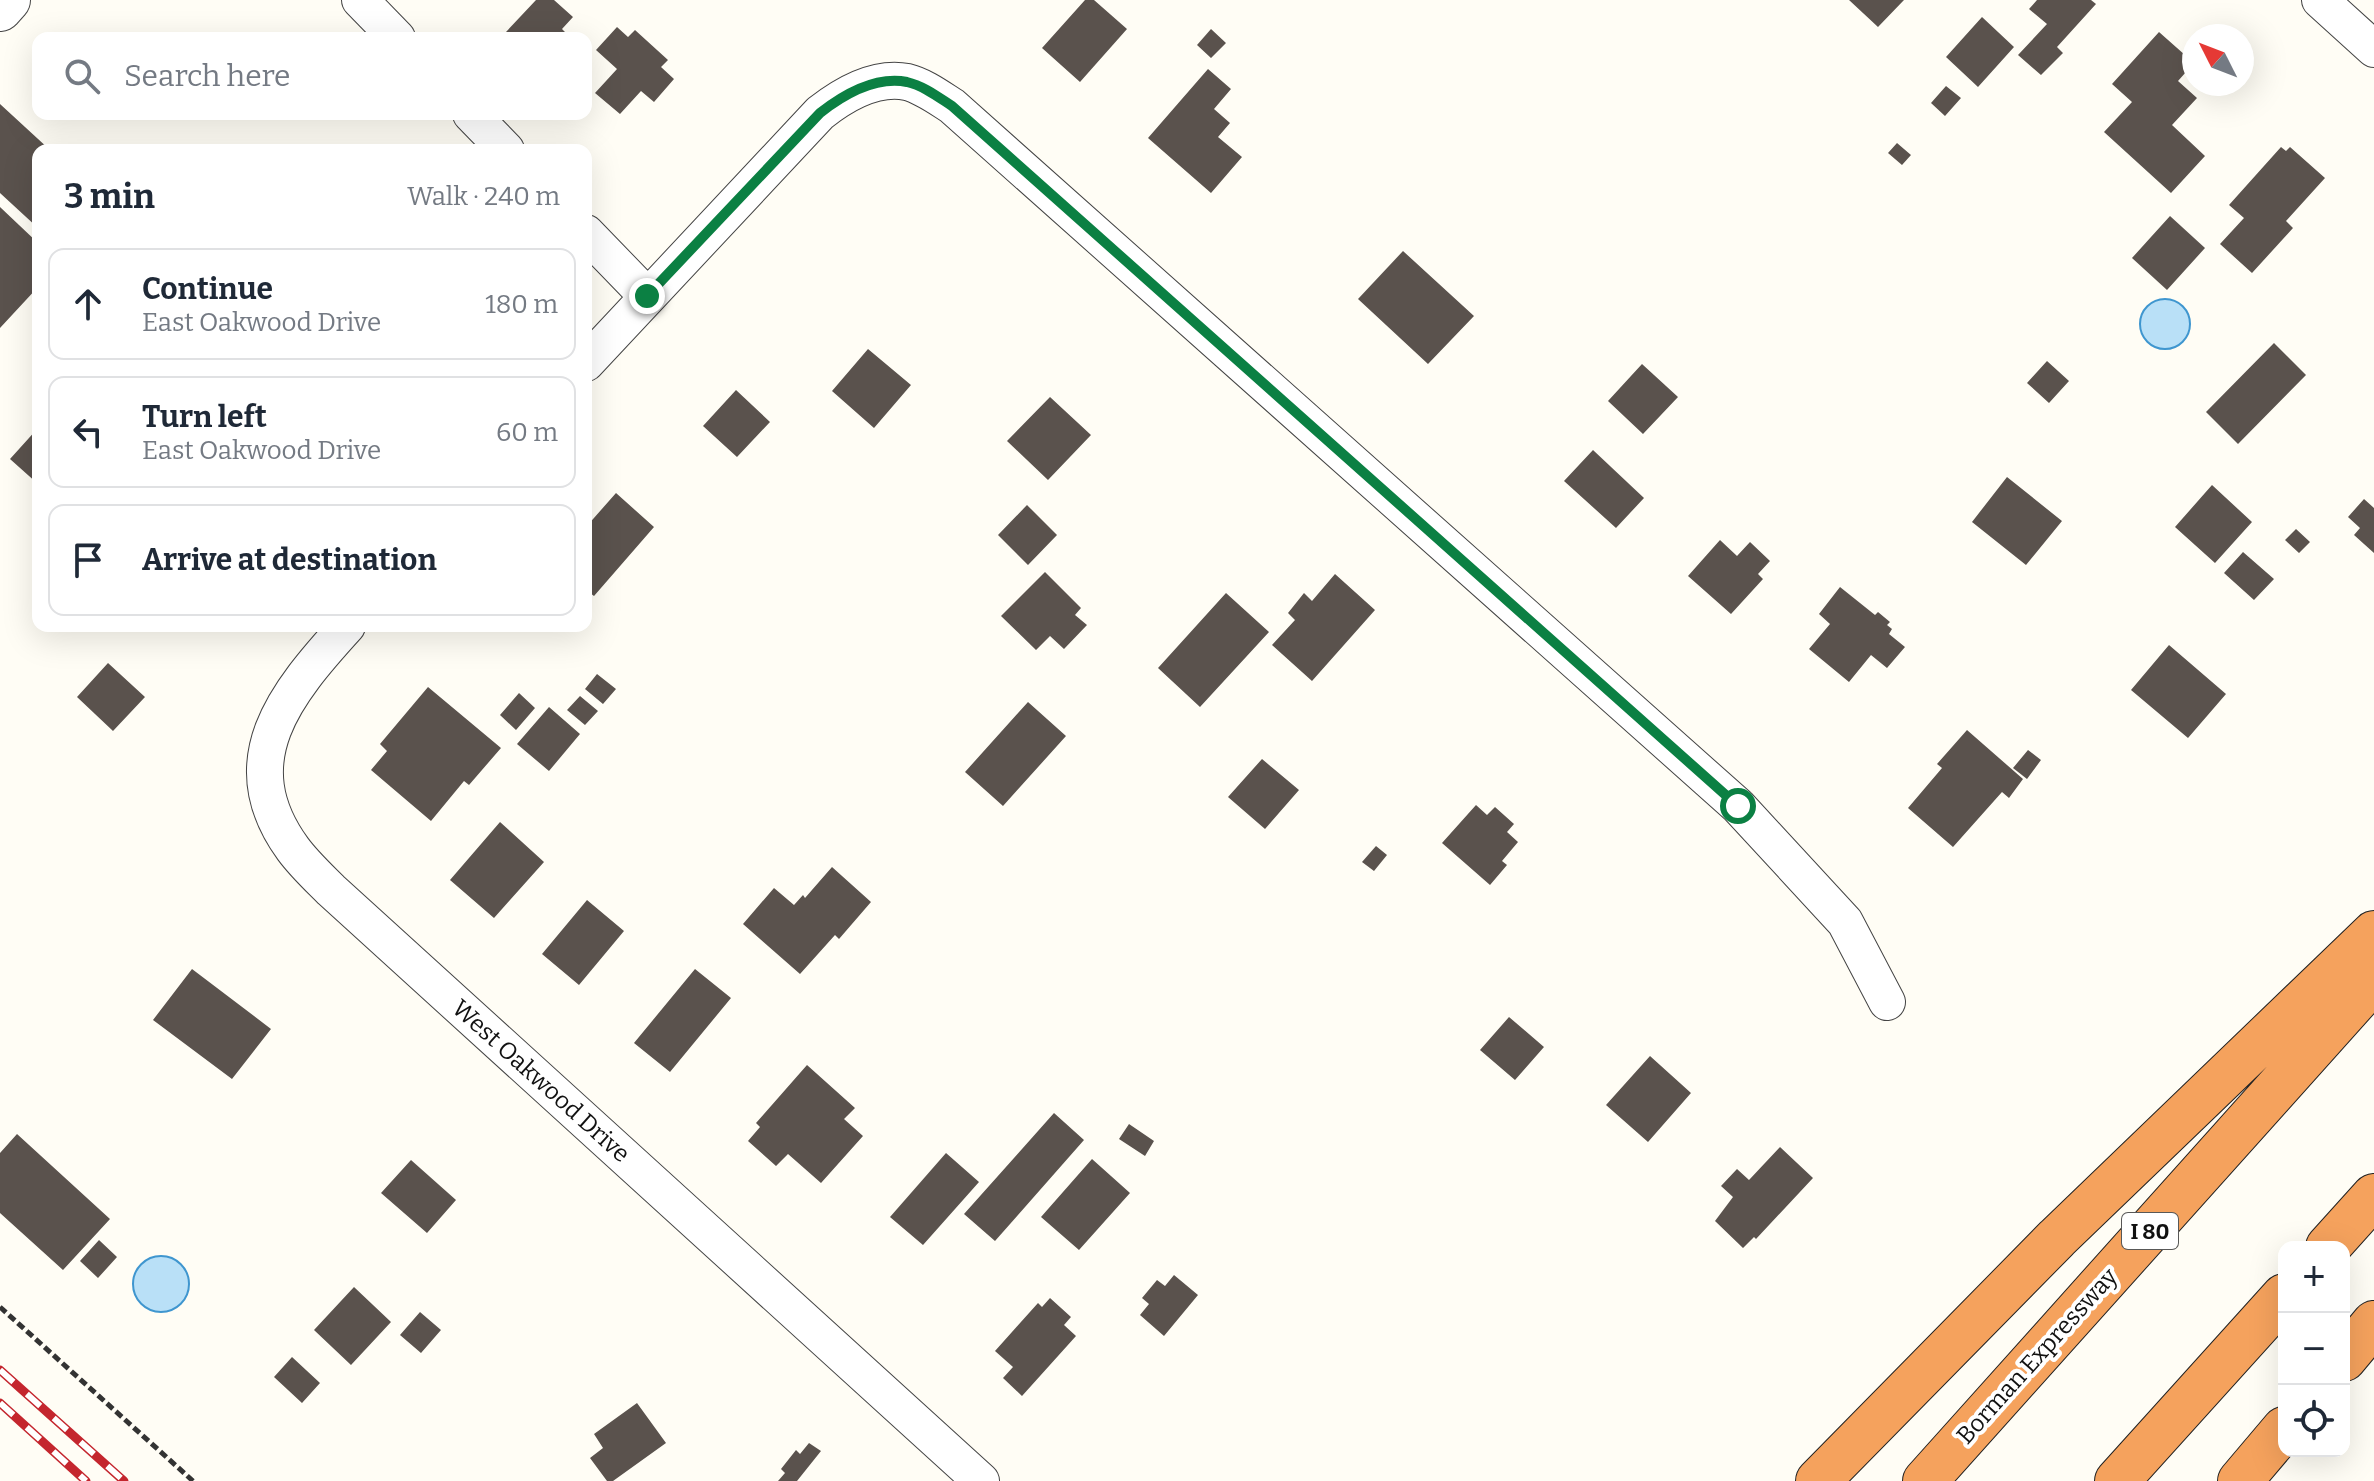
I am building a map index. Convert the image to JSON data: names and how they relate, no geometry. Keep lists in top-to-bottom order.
{
  "streets": {
    "highway": ["I 80", "Borman Expressway"],
    "street": ["West Oakwood Drive"]
  },
  "north": "top left",
  "page": {
    "search": "Search here",
    "heading": ["3 min", "Walk · 240 m"],
    "list": [
      ["Continue", "East Oakwood Drive", "180 m"],
      ["Turn left", "East Oakwood Drive", "60 m"],
      "Arrive at destination"
    ],
    "map_buttons": ["+", "−"]
  }
}
